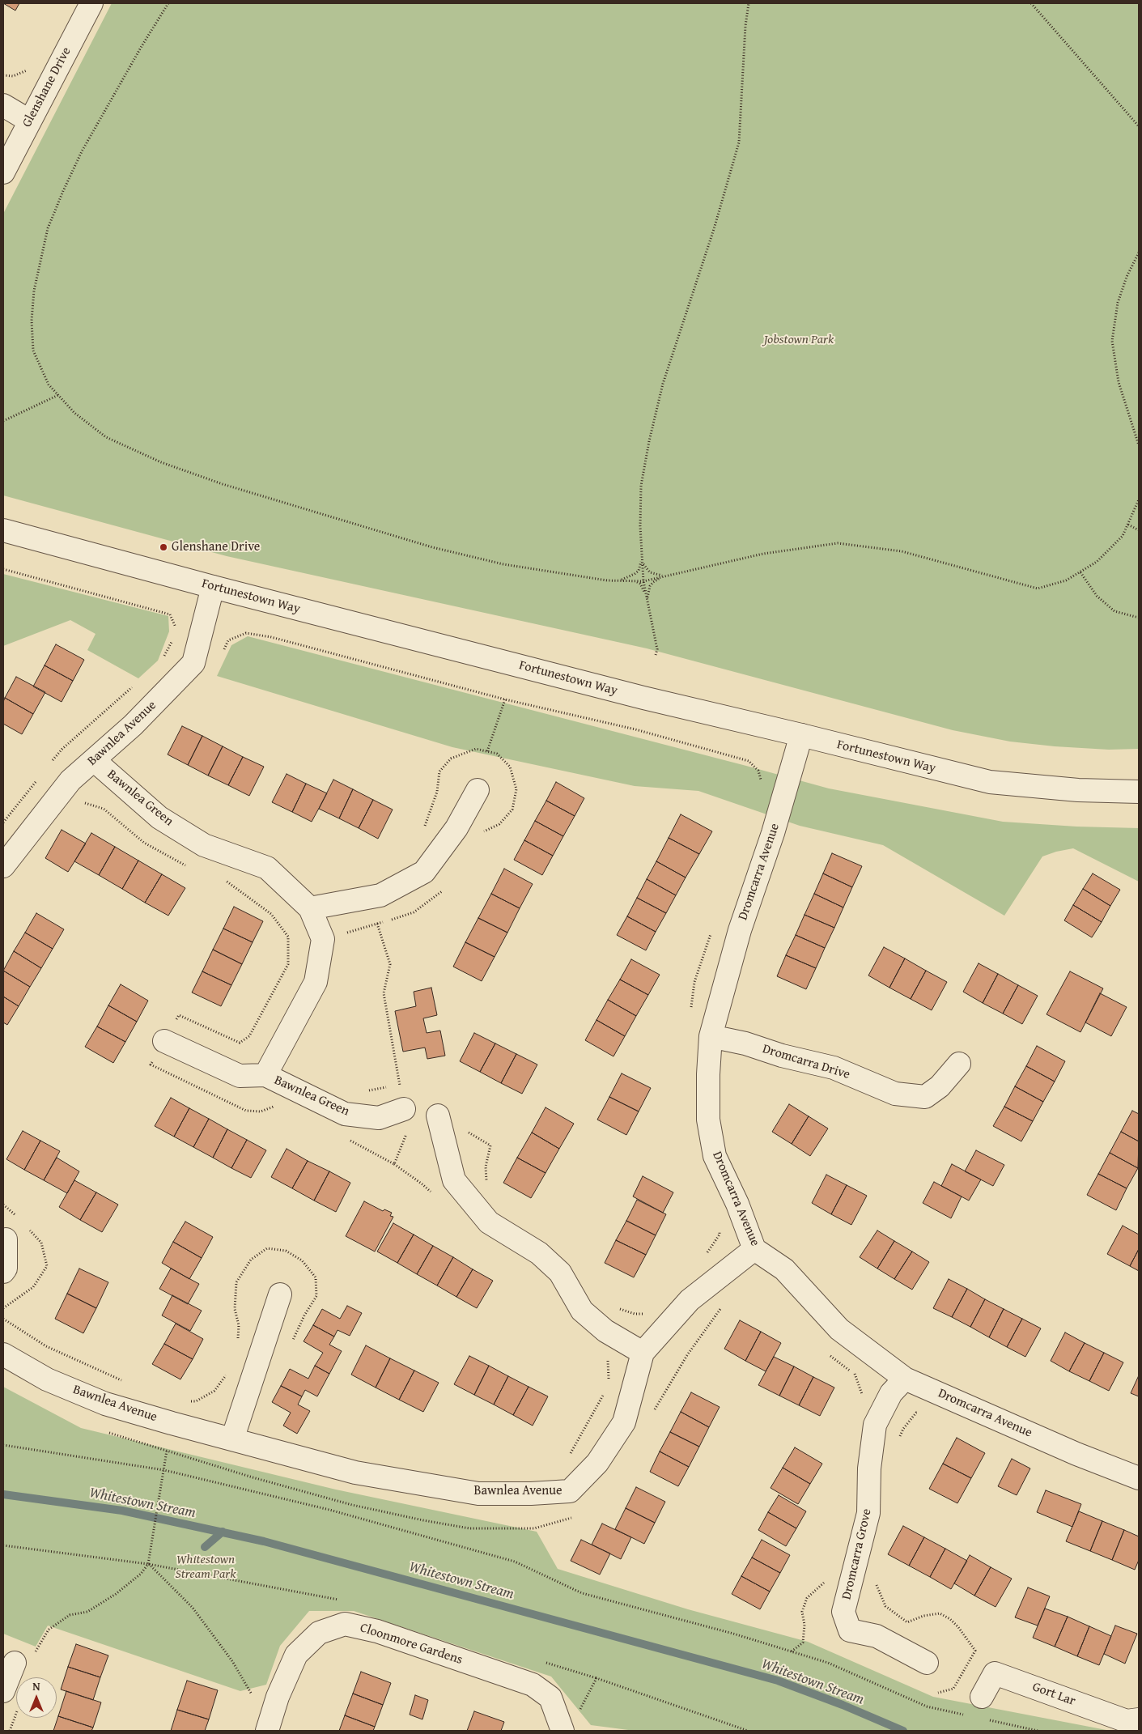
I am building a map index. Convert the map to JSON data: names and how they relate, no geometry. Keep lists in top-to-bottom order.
{
  "streets": {
    "street": [
      "Glenshane Drive",
      "Fortunestown Way",
      "Bawnlea Avenue",
      "Bawnlea Green",
      "Dromcarra Avenue",
      "Dromcarra Drive",
      "Dromcarra Grove",
      "Cloonmore Gardens",
      "Gort Lar"
    ]
  },
  "crossings": [
    ["Fortunestown Way", "Bawnlea Avenue"],
    ["Fortunestown Way", "Dromcarra Avenue"],
    ["Bawnlea Avenue", "Bawnlea Green"],
    ["Bawnlea Avenue", "Dromcarra Avenue"],
    ["Dromcarra Avenue", "Dromcarra Drive"],
    ["Dromcarra Avenue", "Dromcarra Grove"]
  ],
  "water": ["Whitestown Stream"],
  "parks": ["Jobstown Park", "Whitestown Stream Park"],
  "places": ["Glenshane Drive"],
  "north": "top"
}
